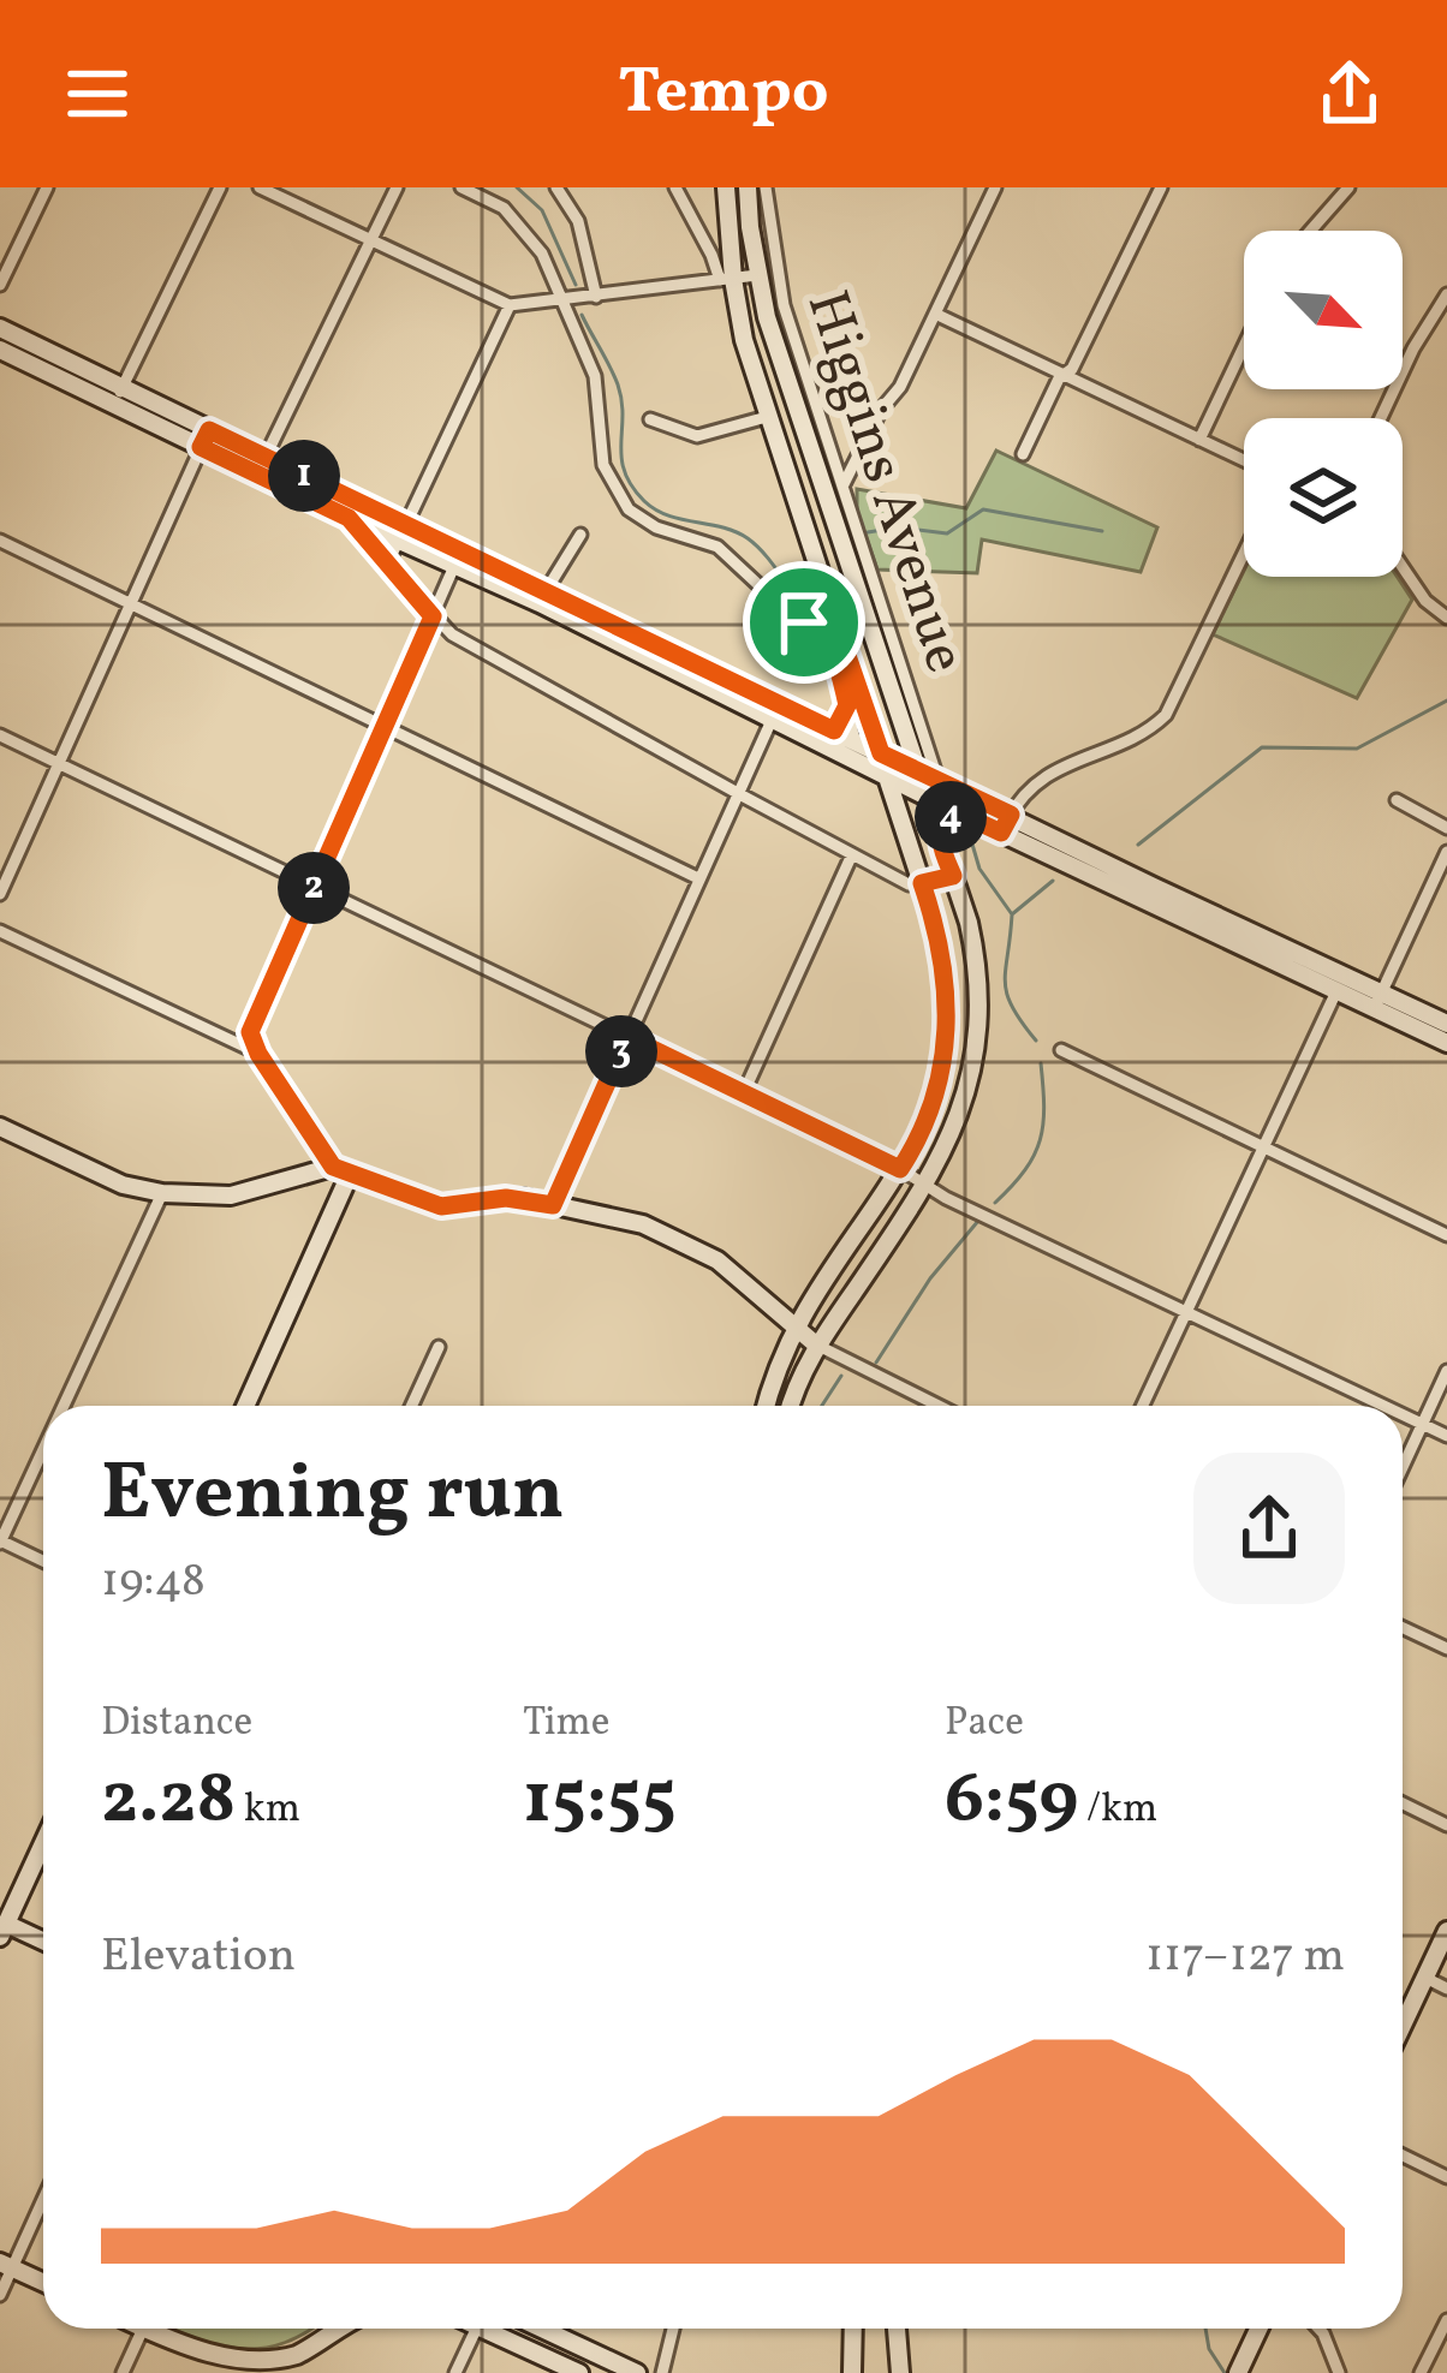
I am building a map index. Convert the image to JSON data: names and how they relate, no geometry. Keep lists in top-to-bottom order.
{
  "streets": {
    "street": ["Higgins Avenue"]
  },
  "north": "bottom right",
  "page": {
    "header": "Tempo",
    "pins": [
      "1",
      "4",
      "2",
      "3"
    ],
    "heading": ["Evening run", "19:48"],
    "stats": [
      ["Distance", "2.28 km"],
      ["Time", "15:55"],
      ["Pace", "6:59 /km"]
    ],
    "chart": ["Elevation", "117–127 m"]
  }
}
